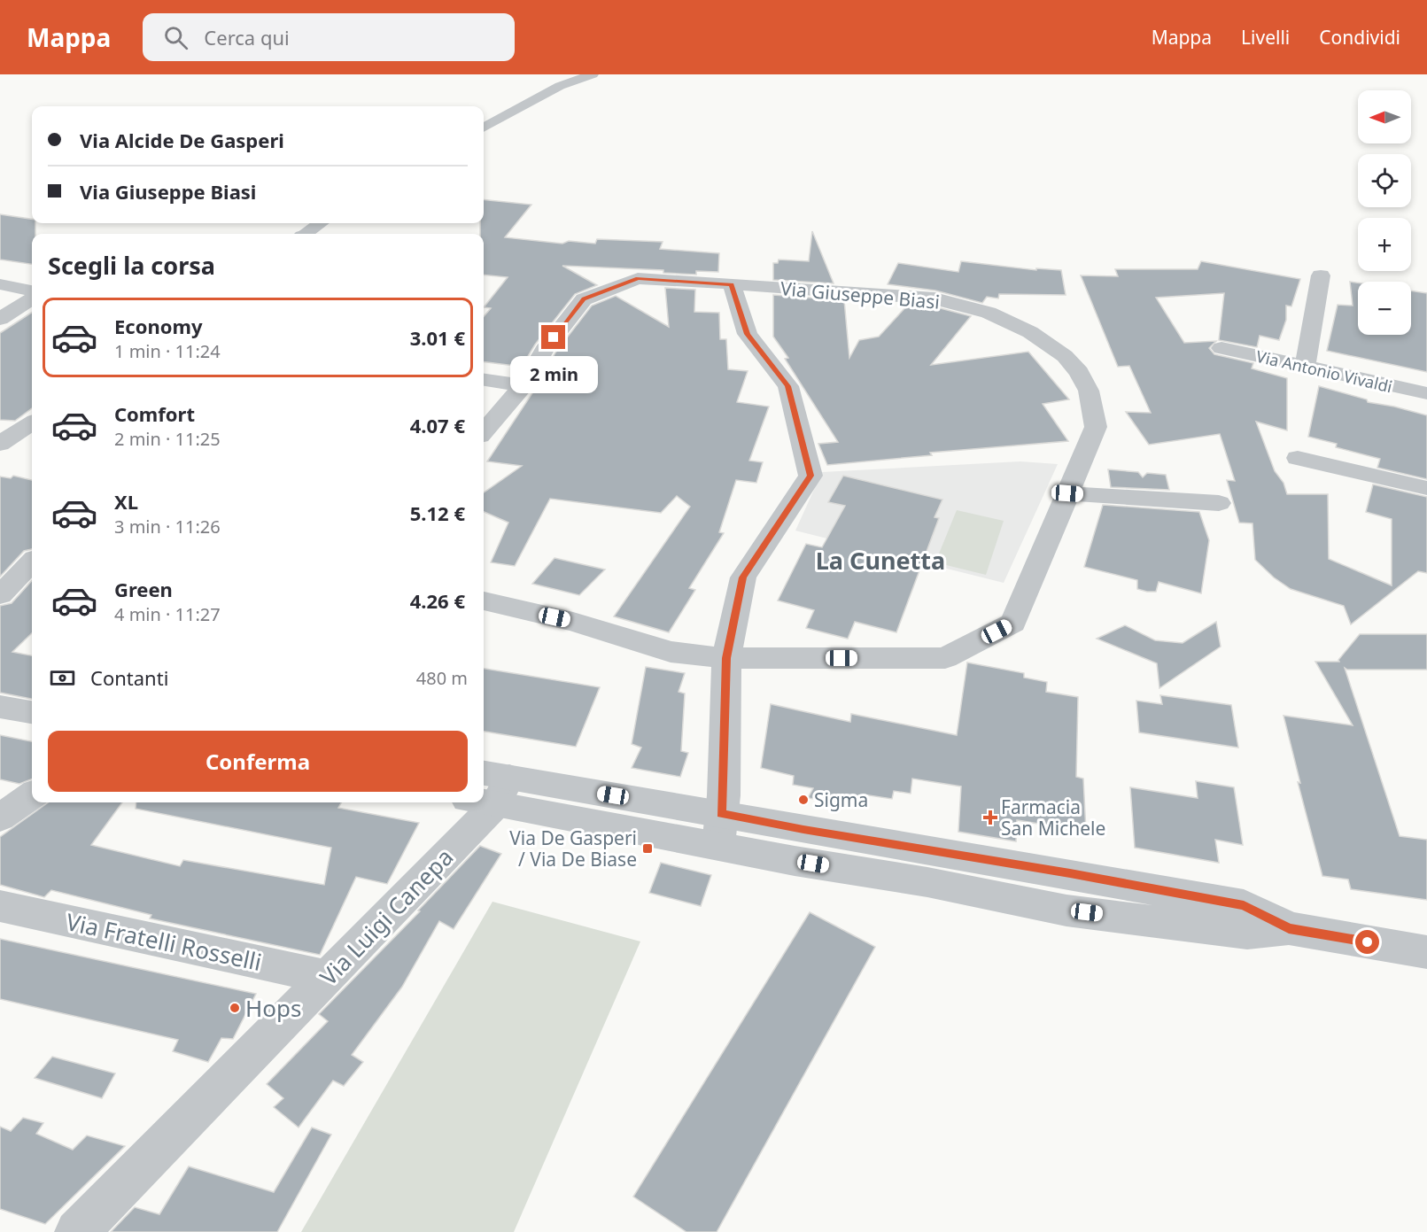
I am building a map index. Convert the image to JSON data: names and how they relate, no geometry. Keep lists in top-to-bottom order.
{
  "streets": {
    "street": [
      "Via Giuseppe Biasi",
      "Via Antonio Vivaldi",
      "Via Luigi Canepa",
      "Via Fratelli Rosselli"
    ]
  },
  "crossings": [
    ["Via Luigi Canepa", "Via Fratelli Rosselli"]
  ],
  "districts": ["La Cunetta"],
  "places": {
    "other": ["Sigma", "Hops"],
    "health": ["Farmacia San Michele"],
    "transit": ["Via De Gasperi / Via De Biase"]
  },
  "north": "left",
  "page": {
    "header": "Mappa",
    "search": "Cerca qui",
    "nav": ["Mappa", "Livelli", "Condividi"],
    "map_buttons": ["+", "−"],
    "banner": ["Via Alcide De Gasperi", "Via Giuseppe Biasi"],
    "heading": "Scegli la corsa",
    "list": [
      {
        "name": "Economy",
        "note": "1 min · 11:24",
        "value": "3.01 €"
      },
      {
        "name": "Comfort",
        "note": "2 min · 11:25",
        "value": "4.07 €"
      },
      {
        "name": "XL",
        "note": "3 min · 11:26",
        "value": "5.12 €"
      },
      {
        "name": "Green",
        "note": "4 min · 11:27",
        "value": "4.26 €"
      }
    ],
    "bubble": "2 min",
    "pay": ["Contanti", "480 m"],
    "buttons": "Conferma"
  }
}
